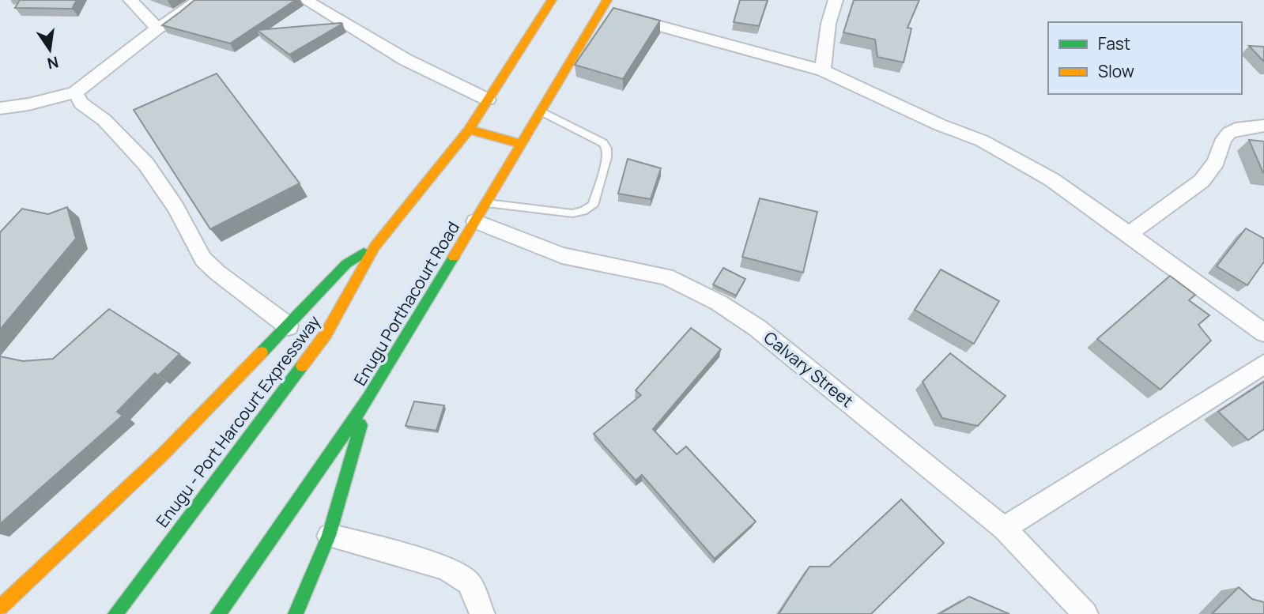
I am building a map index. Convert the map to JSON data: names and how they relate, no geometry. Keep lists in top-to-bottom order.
{
  "streets": {
    "highway": ["Enugu Porthacourt Road", "Enugu - Port Harcourt Expressway"],
    "street": ["Calvary Street"]
  },
  "crossings": [
    ["Enugu Porthacourt Road", "Calvary Street"]
  ],
  "legend": ["Fast", "Slow"],
  "north": "bottom"
}
